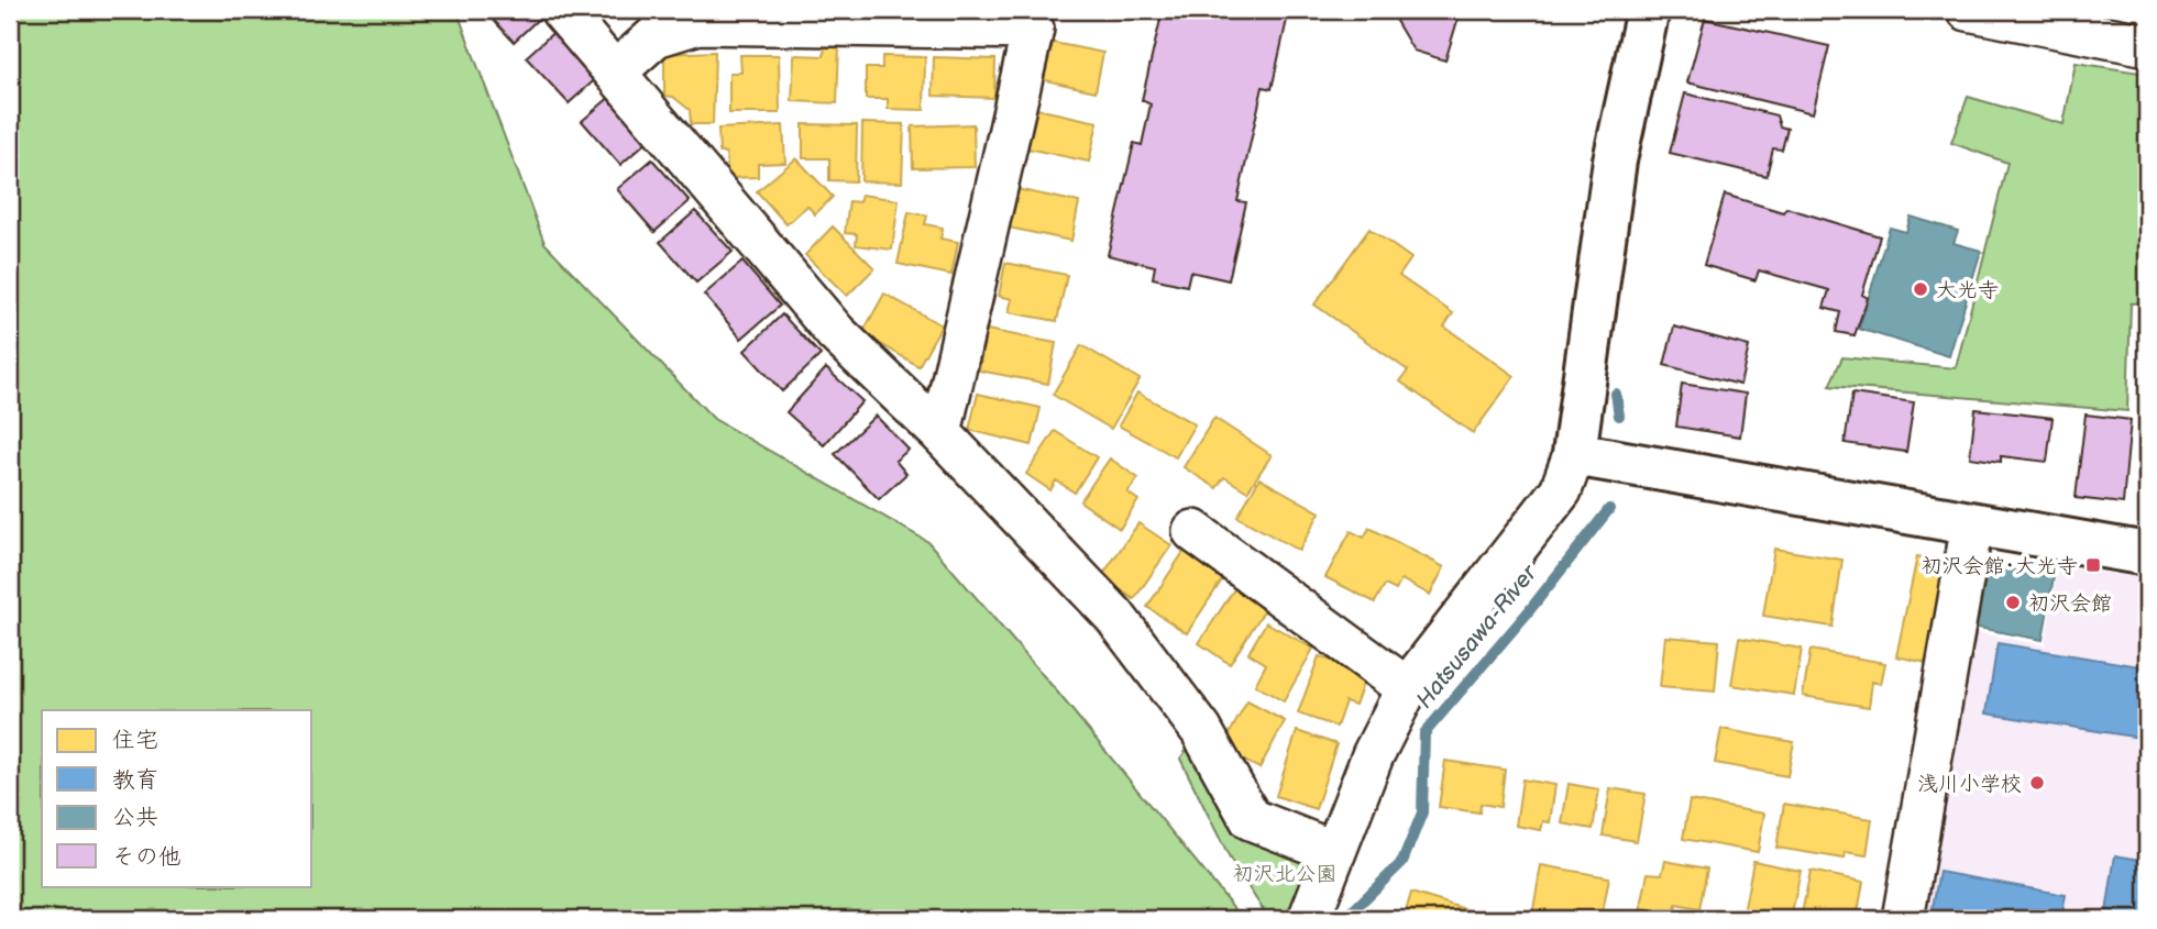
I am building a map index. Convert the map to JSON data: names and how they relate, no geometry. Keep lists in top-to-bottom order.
{
  "water": ["Hatsusawa-River"],
  "parks": ["初沢北公園"],
  "places": {
    "other": ["大光寺", "初沢会館", "浅川小学校"],
    "transit": ["初沢会館･大光寺"]
  },
  "legend": [
    "住宅",
    "教育",
    "公共",
    "その他"
  ]
}
